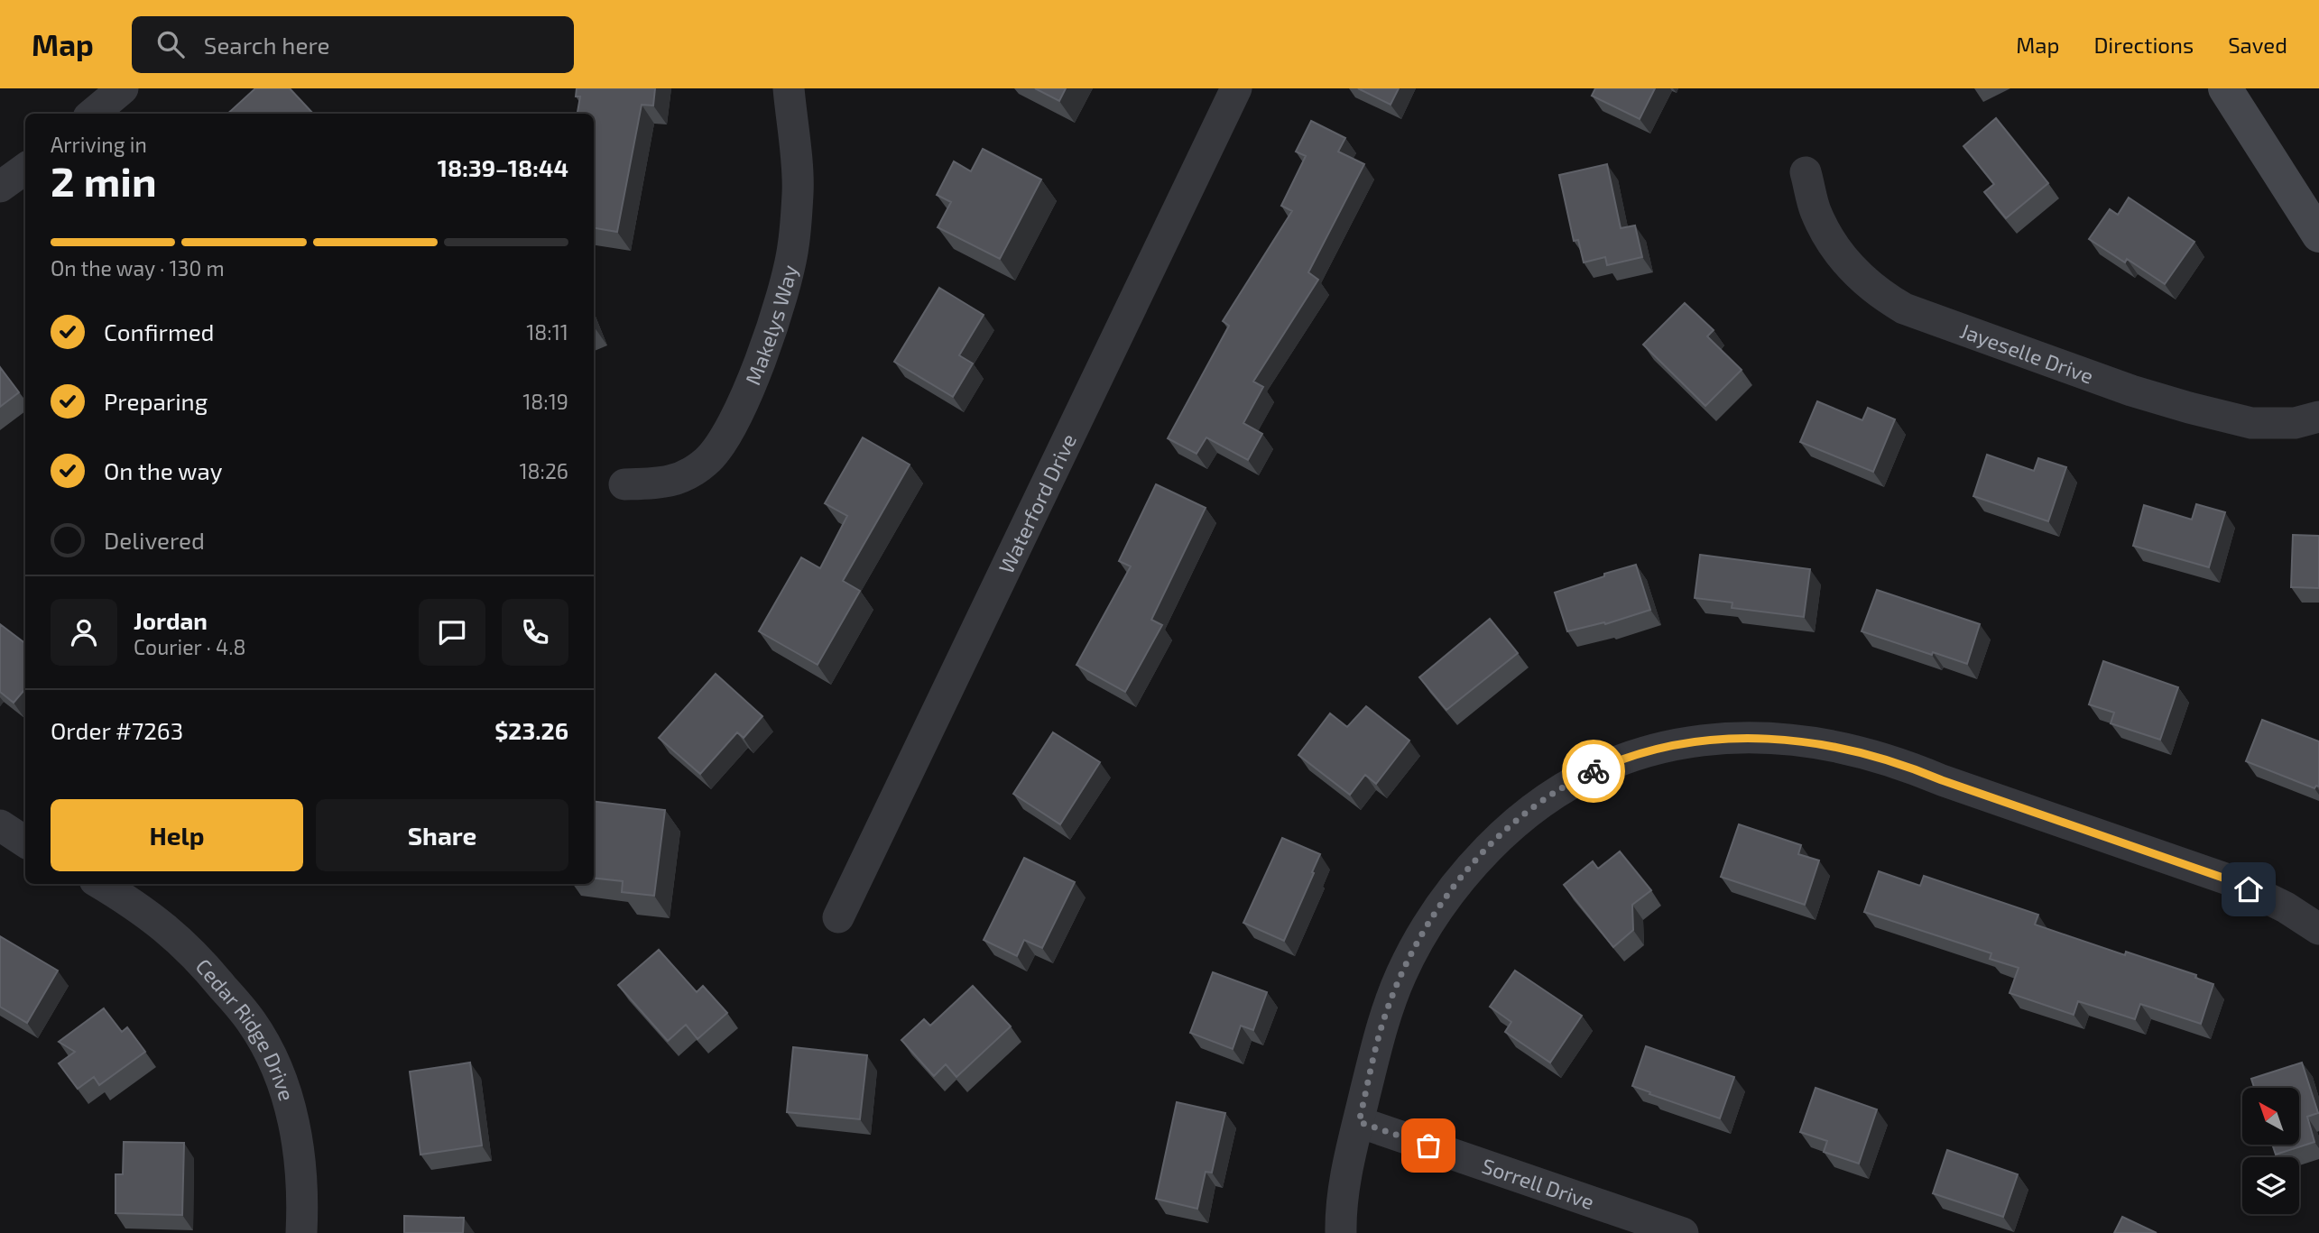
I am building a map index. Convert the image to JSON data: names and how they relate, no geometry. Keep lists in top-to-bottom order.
{
  "streets": {
    "street": [
      "Makelys Way",
      "Jayeselle Drive",
      "Waterford Drive",
      "Cedar Ridge Drive",
      "Sorrell Drive"
    ]
  },
  "north": "top left",
  "page": {
    "header": "Map",
    "search": "Search here",
    "nav": ["Map", "Directions", "Saved"],
    "heading": ["2 min", "Arriving in", "18:39–18:44"],
    "panel": [
      "Jordan",
      "Courier · 4.8",
      "Order #7263",
      "$23.26"
    ],
    "bar": "On the way · 130 m",
    "list": [
      ["Confirmed", "18:11"],
      ["Preparing", "18:19"],
      ["On the way", "18:26"],
      "Delivered"
    ],
    "buttons": ["Help", "Share"]
  }
}
